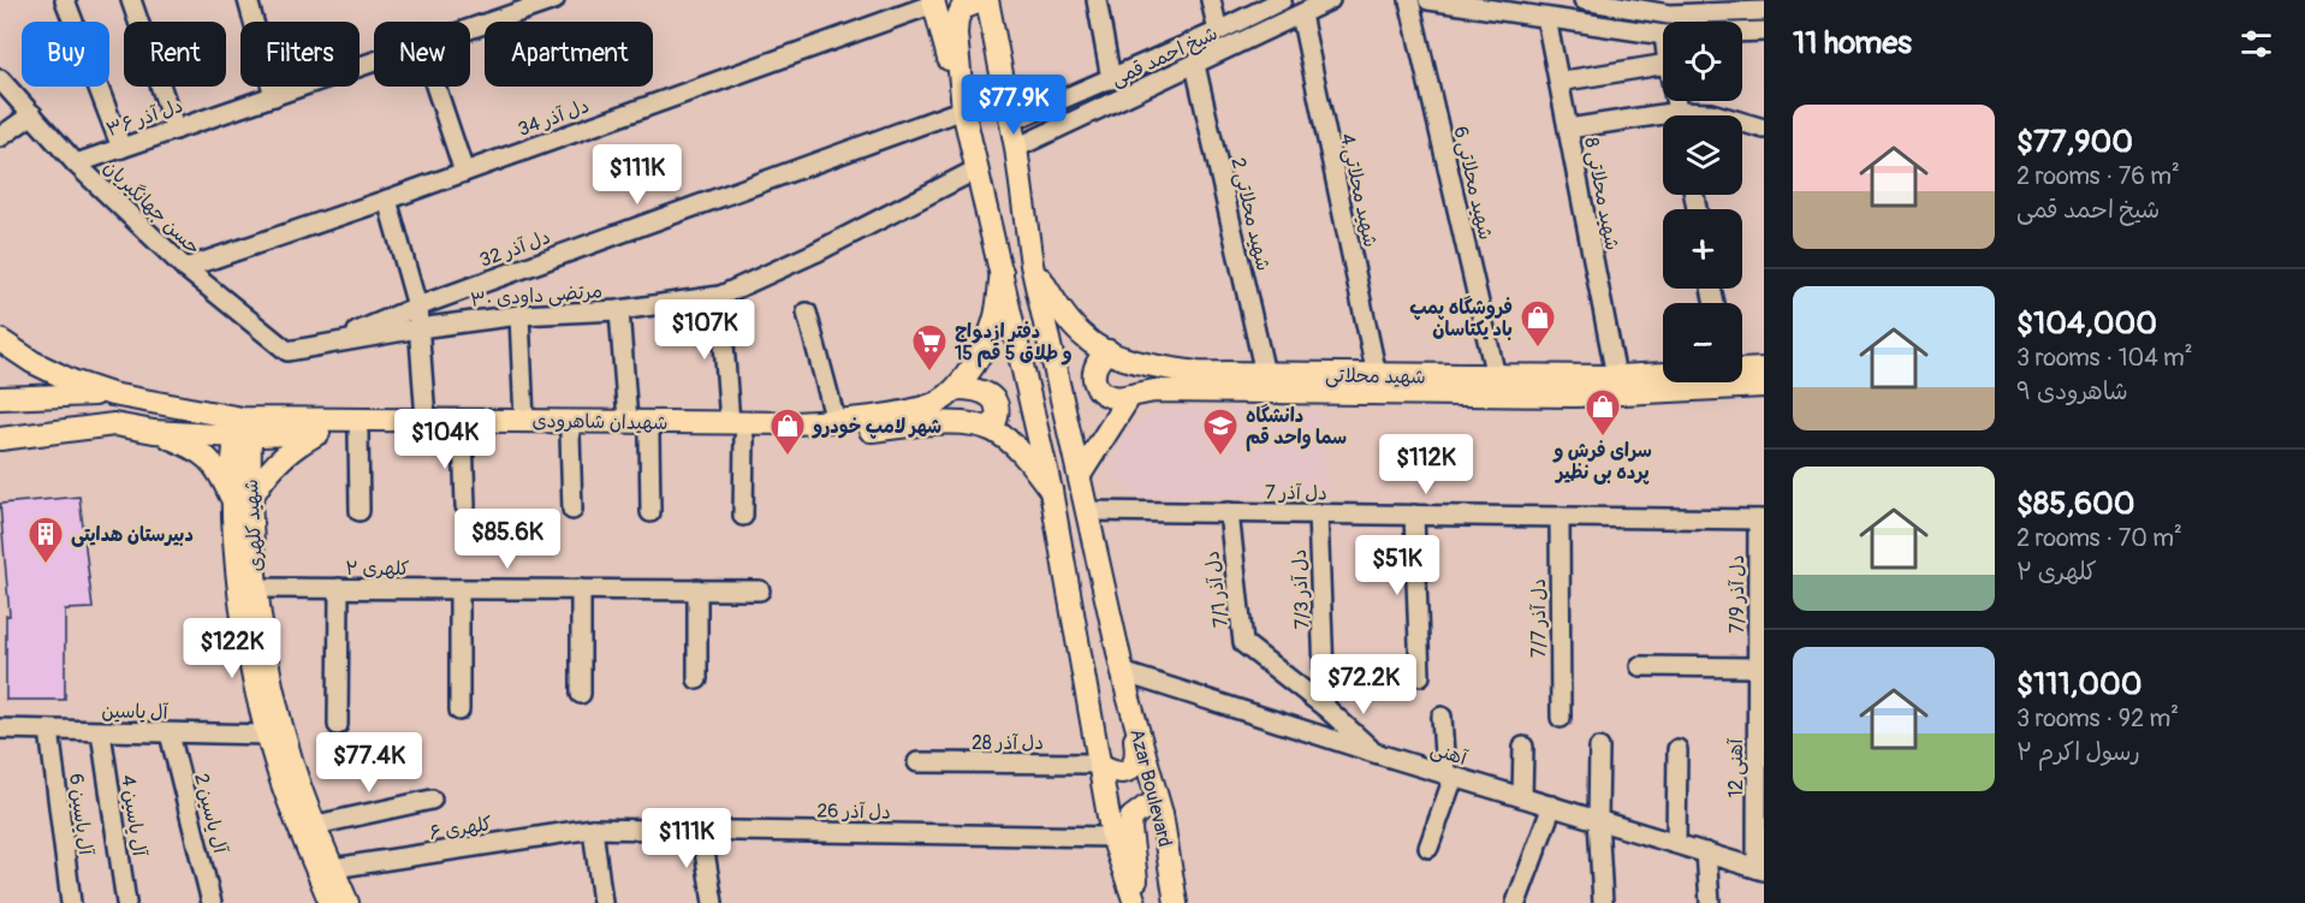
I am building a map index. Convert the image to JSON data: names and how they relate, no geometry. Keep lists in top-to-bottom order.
{
  "streets": {
    "main road": [
      "شهید محلاتی",
      "شهیدان شاهرودی",
      "شهید کلهری",
      "Azar Boulevard"
    ],
    "street": [
      "شیخ احمد قمی",
      "دل آذر ۳۶",
      "دل آذر 34",
      "شهید محلاتی 6",
      "شهید محلاتی 4",
      "شهید محلاتی 8",
      "حسن جهانگیریان",
      "شهید محلاتی 2",
      "دل آذر 32",
      "۳۰ مرتضی داودی",
      "دل آذر 7",
      "کلهری ۲",
      "دل آذر 7/1",
      "دل آذر 7/3",
      "دل آذر 7/9",
      "دل آذر 7/7",
      "آل یاسین",
      "دل آذر 28",
      "آهنی",
      "آهنی 12",
      "دل آذر 26",
      "آل یاسین 2",
      "آل یاسین 6",
      "آل یاسین 4",
      "کلهری ۶"
    ]
  },
  "crossings": [
    ["شیخ احمد قمی", "شهید محلاتی 4"],
    ["شیخ احمد قمی", "شهید محلاتی 2"],
    ["شیخ احمد قمی", "Azar Boulevard"],
    ["دل آذر ۳۶", "حسن جهانگیریان"],
    ["دل آذر 34", "حسن جهانگیریان"],
    ["شهید محلاتی 6", "شهید محلاتی"],
    ["شهید محلاتی 4", "شهید محلاتی"],
    ["شهید محلاتی 8", "شهید محلاتی"],
    ["حسن جهانگیریان", "۳۰ مرتضی داودی"],
    ["شهید محلاتی 2", "شهید محلاتی"],
    ["دل آذر 32", "۳۰ مرتضی داودی"],
    ["شهید محلاتی", "Azar Boulevard"],
    ["شهیدان شاهرودی", "شهید کلهری"],
    ["دل آذر 7", "دل آذر 7/1"],
    ["دل آذر 7", "دل آذر 7/3"],
    ["دل آذر 7", "دل آذر 7/9"],
    ["دل آذر 7", "دل آذر 7/7"],
    ["دل آذر 7", "Azar Boulevard"],
    ["شهید کلهری", "کلهری ۲"],
    ["شهید کلهری", "آل یاسین"],
    ["شهید کلهری", "کلهری ۶"],
    ["دل آذر 7/1", "دل آذر 7/3"],
    ["دل آذر 7/1", "آهنی"],
    ["دل آذر 7/9", "آهنی 12"],
    ["آل یاسین", "آل یاسین 2"],
    ["آل یاسین", "آل یاسین 6"],
    ["آل یاسین", "آل یاسین 4"],
    ["آهنی", "آهنی 12"],
    ["آهنی", "Azar Boulevard"],
    ["دل آذر 26", "کلهری ۶"]
  ],
  "places": {
    "shop": ["فروشگاه پمپ باد یکتاسان", "سرای فرش و پرده بی نظیر", "شهر لامپ خودرو"],
    "supermarket": ["دفتر ازدواج 15 و طلاق 5 قم"],
    "school or university": ["دانشگاه سما واحد قم"],
    "building": ["دبیرستان هدایتی"]
  },
  "page": {
    "heading": "11 homes",
    "map_buttons": ["+", "−"],
    "chip": [
      "Buy",
      "Rent",
      "Filters",
      "New",
      "Apartment"
    ],
    "price": [
      "$77.9K",
      "$111K",
      "$107K",
      "$104K",
      "$112K",
      "$85.6K",
      "$51K",
      "$122K",
      "$72.2K",
      "$77.4K",
      "$111K"
    ],
    "list": [
      {
        "name": "$77,900",
        "note": "2 rooms · 76 m² · شیخ احمد قمی"
      },
      {
        "name": "$104,000",
        "note": "3 rooms · 104 m² · ۹ شاهرودی"
      },
      {
        "name": "$85,600",
        "note": "2 rooms · 70 m² · کلهری ۲"
      },
      {
        "name": "$111,000",
        "note": "3 rooms · 92 m² · رسول اکرم ۲"
      }
    ]
  }
}
